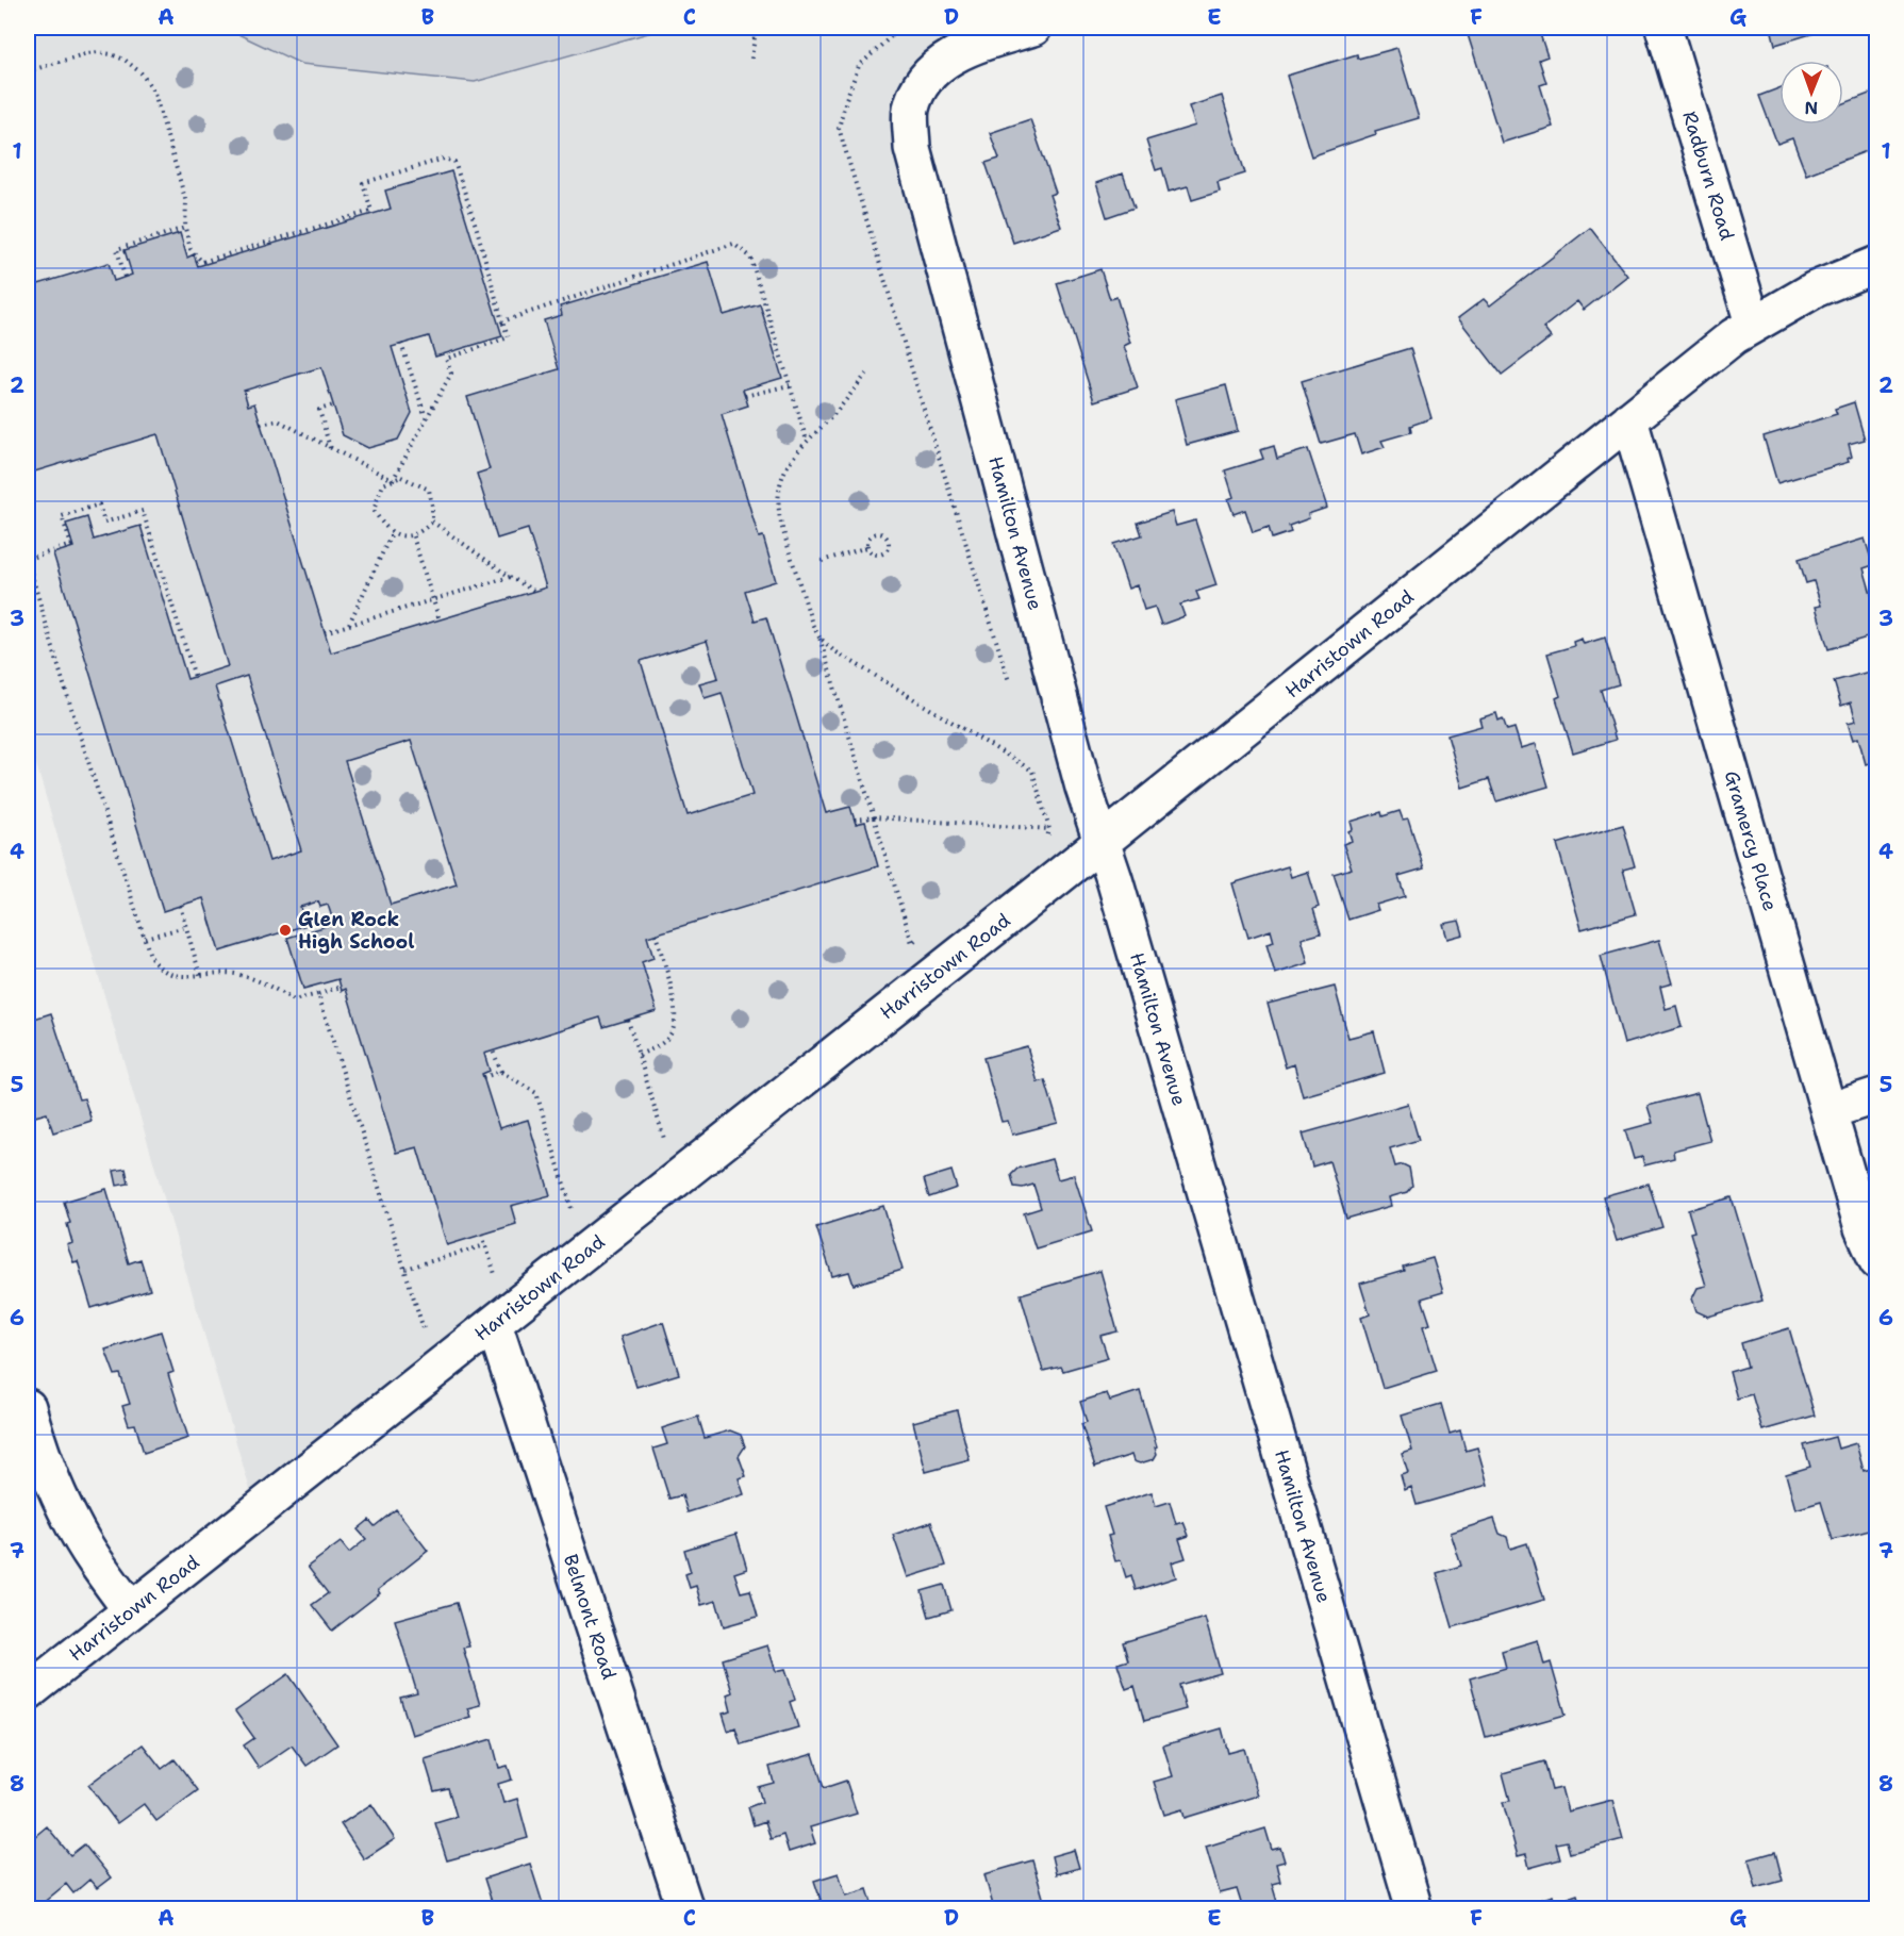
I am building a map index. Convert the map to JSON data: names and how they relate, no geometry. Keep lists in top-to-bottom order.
{
  "streets": {
    "street": [
      "Radburn Road",
      "Hamilton Avenue",
      "Harristown Road",
      "Gramercy Place",
      "Belmont Road"
    ]
  },
  "crossings": [
    ["Radburn Road", "Harristown Road"],
    ["Hamilton Avenue", "Harristown Road"],
    ["Harristown Road", "Gramercy Place"],
    ["Harristown Road", "Belmont Road"]
  ],
  "places": ["Glen Rock High School"],
  "north": "bottom",
  "grid": {
    "columns": [
      "A",
      "B",
      "C",
      "D",
      "E",
      "F",
      "G"
    ],
    "rows": [
      "1",
      "2",
      "3",
      "4",
      "5",
      "6",
      "7",
      "8"
    ]
  }
}
